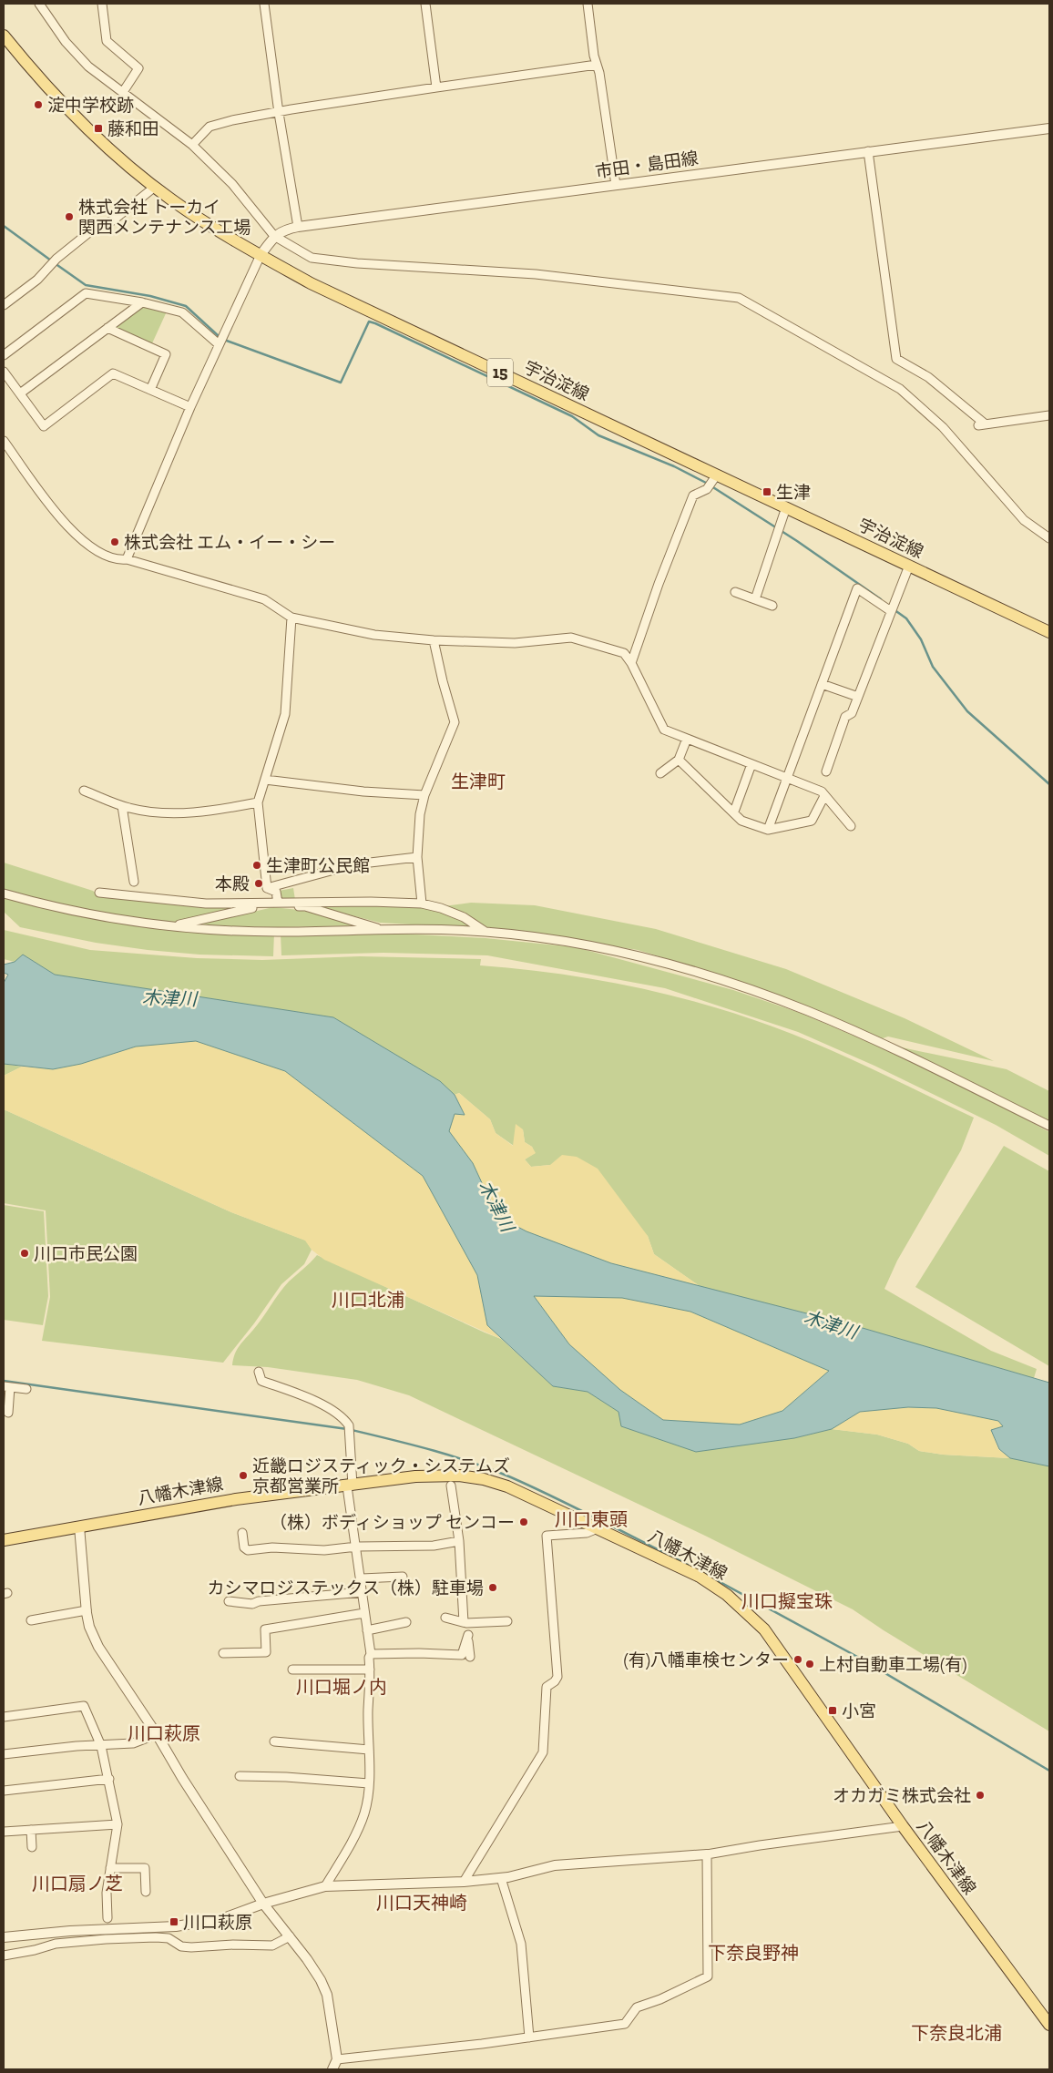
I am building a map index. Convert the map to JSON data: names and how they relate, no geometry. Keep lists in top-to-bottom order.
{
  "streets": {
    "main road": ["15", "宇治淀線", "八幡木津線"],
    "street": ["市田・島田線"]
  },
  "districts": [
    "生津町",
    "川口北浦",
    "川口東頭",
    "川口擬宝珠",
    "川口堀ノ内",
    "川口萩原",
    "川口扇ノ芝",
    "川口天神崎",
    "下奈良野神",
    "下奈良北浦"
  ],
  "water": ["木津川"],
  "places": {
    "other": [
      "淀中学校跡",
      "株式会社 トーカイ 関西メンテナンス工場",
      "株式会社 エム・イー・シー",
      "生津町公民館",
      "本殿",
      "川口市民公園",
      "近畿ロジスティック・システムズ 京都営業所",
      "（株）ボディショップ センコー",
      "カシマロジステックス（株）駐車場",
      "(有)八幡車検センター",
      "上村自動車工場(有)",
      "オカガミ株式会社"
    ],
    "transit": [
      "藤和田",
      "生津",
      "小宮",
      "川口萩原"
    ]
  }
}
